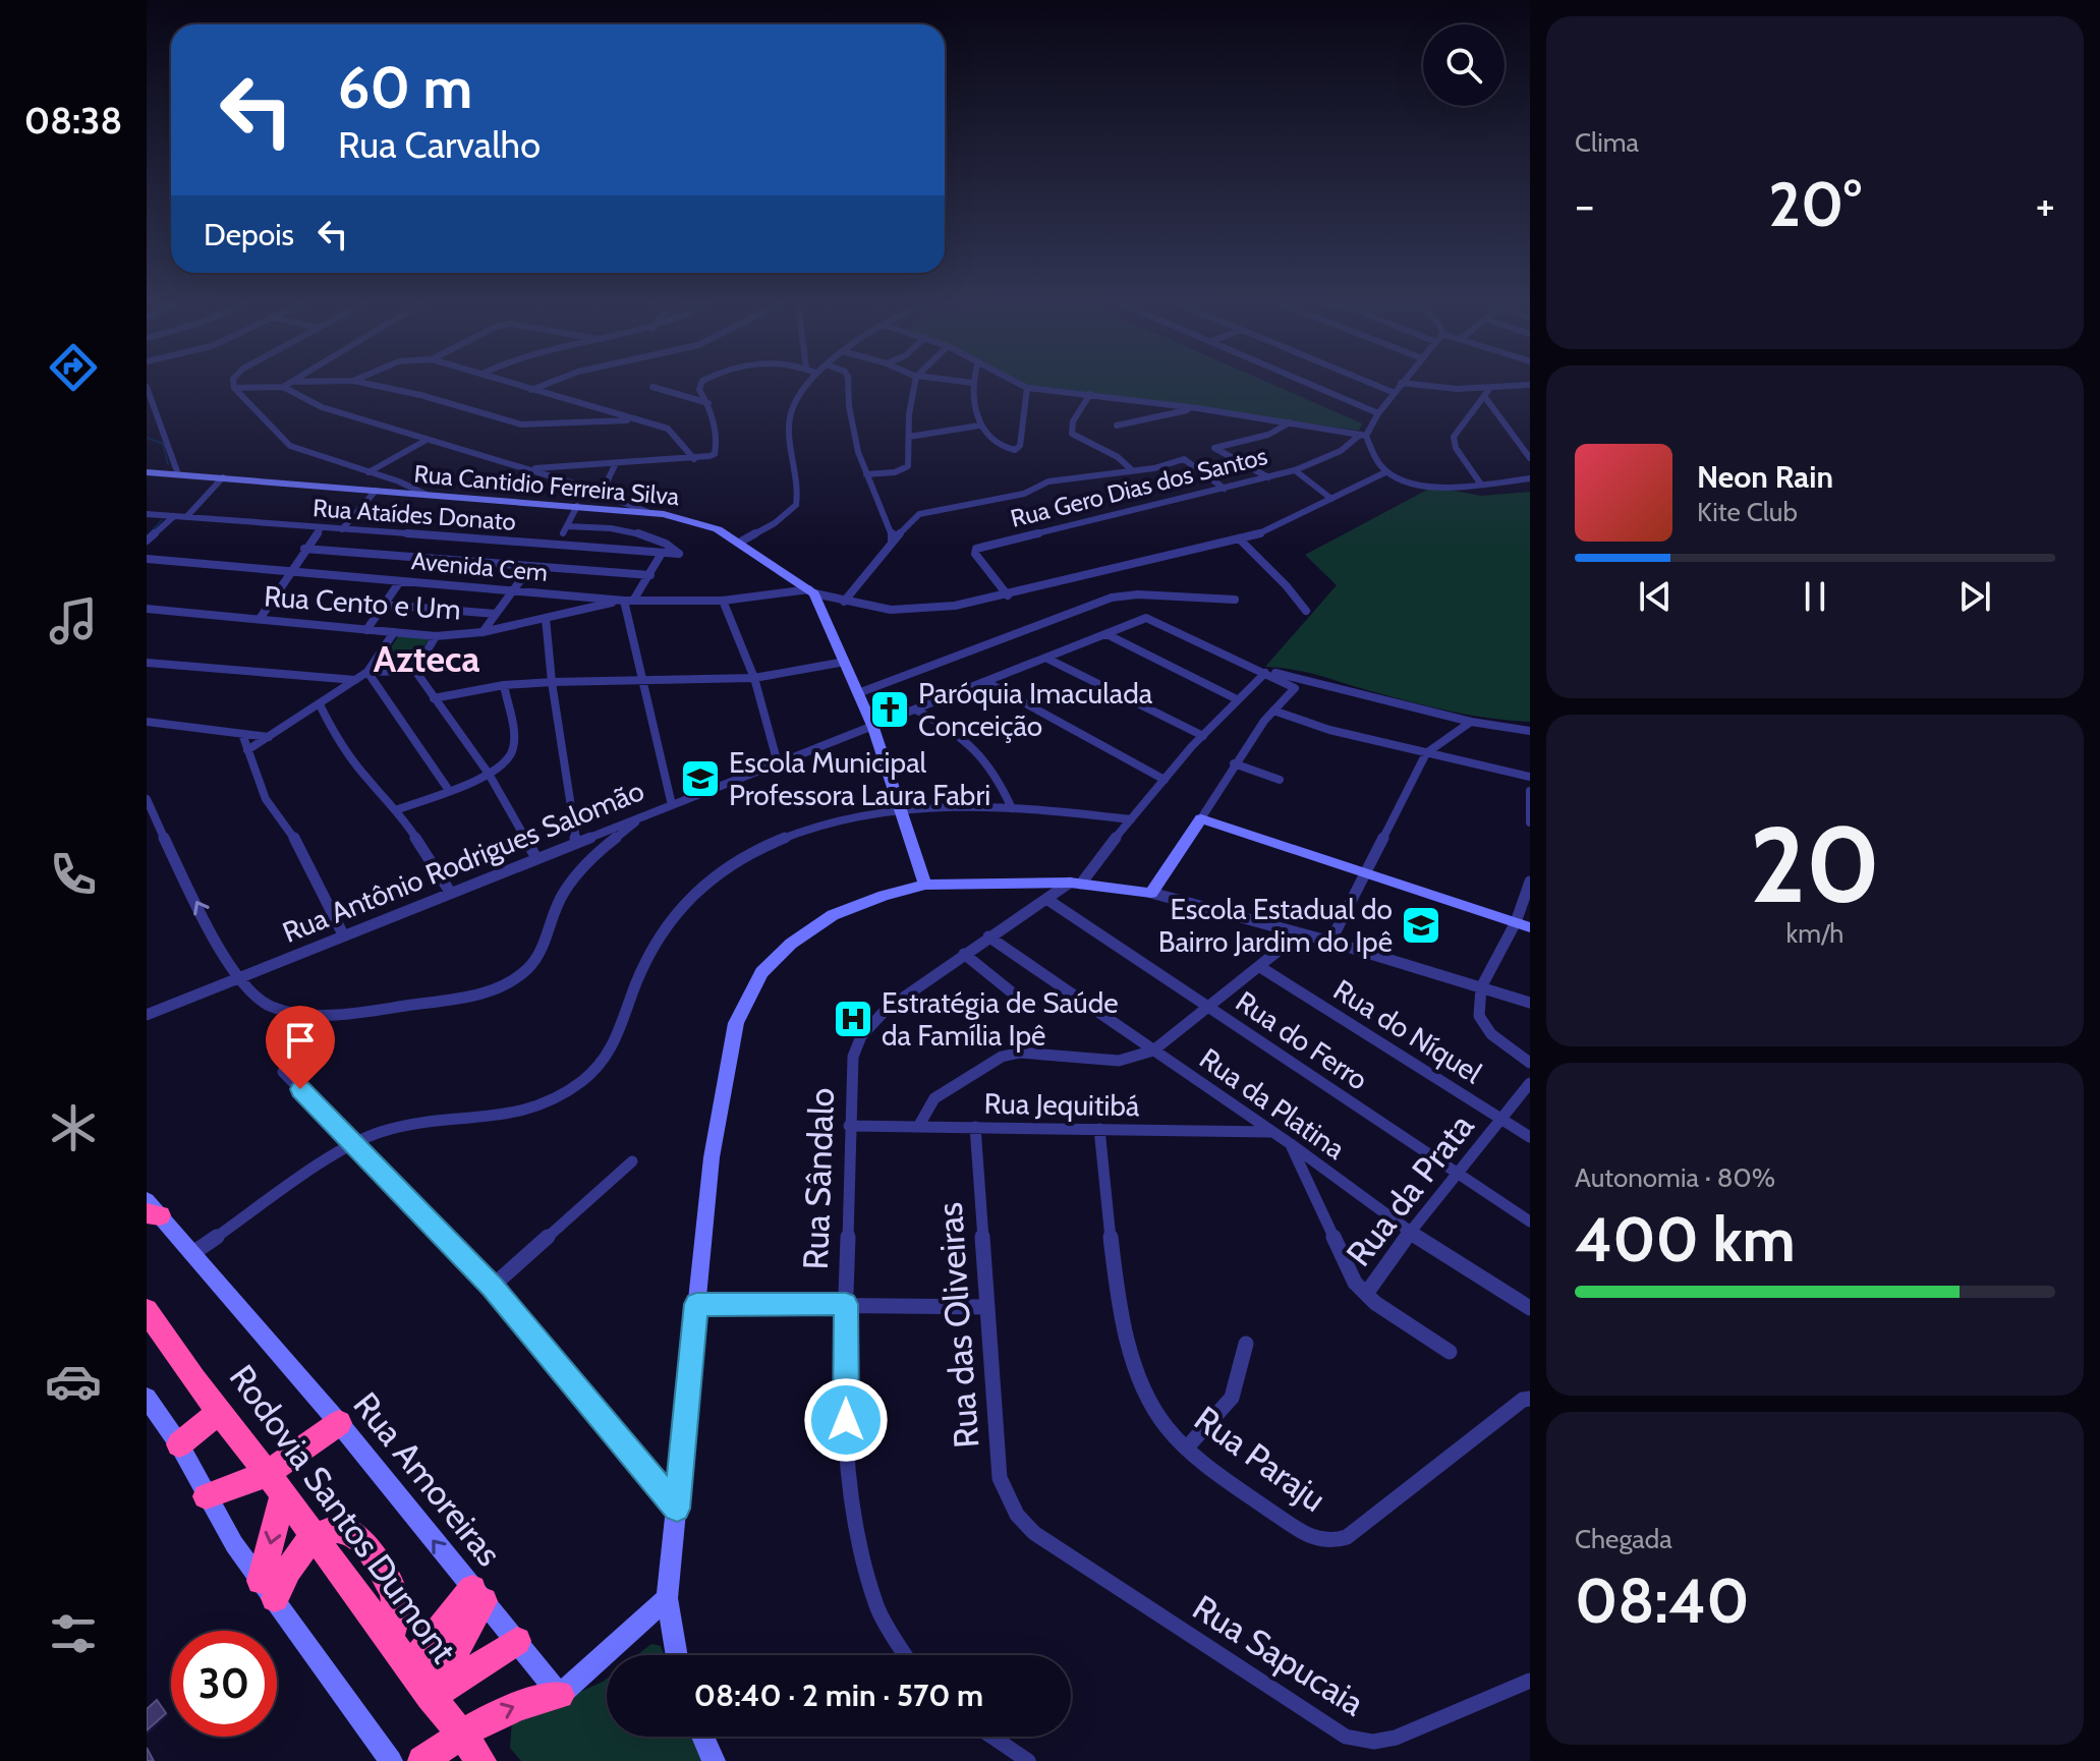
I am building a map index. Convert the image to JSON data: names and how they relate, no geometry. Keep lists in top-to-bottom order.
{
  "streets": {
    "highway": ["Rodovia Santos Dumont"],
    "street": [
      "Rua Cantidio Ferreira Silva",
      "Rua Gero Dias dos Santos",
      "Rua Ataídes Donato",
      "Avenida Cem",
      "Rua Cento e Um",
      "Rua Antônio Rodrigues Salomão",
      "Rua do Níquel",
      "Rua do Ferro",
      "Rua da Platina",
      "Rua Jequitibá",
      "Rua Sândalo",
      "Rua da Prata",
      "Rua das Oliveiras",
      "Rua Paraju",
      "Rua Amoreiras",
      "Rua Sapucaia"
    ]
  },
  "crossings": [
    ["Rua Cantidio Ferreira Silva", "Rua Gero Dias dos Santos"],
    ["Rua Cantidio Ferreira Silva", "Rua Ataídes Donato"],
    ["Rua Cantidio Ferreira Silva", "Avenida Cem"],
    ["Avenida Cem", "Rua Cento e Um"],
    ["Rua Antônio Rodrigues Salomão", "Rua Sândalo"],
    ["Rua do Níquel", "Rua da Prata"],
    ["Rua do Ferro", "Rua Sândalo"],
    ["Rua do Ferro", "Rua da Prata"],
    ["Rua da Platina", "Rua Jequitibá"],
    ["Rua da Platina", "Rua Sândalo"],
    ["Rua da Platina", "Rua da Prata"],
    ["Rua Jequitibá", "Rua Sândalo"],
    ["Rua Jequitibá", "Rua das Oliveiras"],
    ["Rua Jequitibá", "Rua Paraju"],
    ["Rua das Oliveiras", "Rua Sapucaia"]
  ],
  "districts": ["Azteca"],
  "places": {
    "church": ["Paróquia Imaculada Conceição"],
    "school or university": ["Escola Municipal Professora Laura Fabri", "Escola Estadual do Bairro Jardim do Ipê"],
    "hospital": ["Estratégia de Saúde da Família Ipê"]
  },
  "page": {
    "tabs": "08:38",
    "tile": [
      "Clima",
      ["20", "km/h"],
      ["Autonomia · 80%", "400 km"],
      ["Chegada", "08:40"]
    ],
    "turn": ["60 m", "Rua Carvalho"],
    "heat": ["−", "20°", "+"],
    "then": "Depois",
    "song": ["Neon Rain", "Kite Club"],
    "limit": "30",
    "trip": "08:40 · 2 min · 570 m"
  }
}
